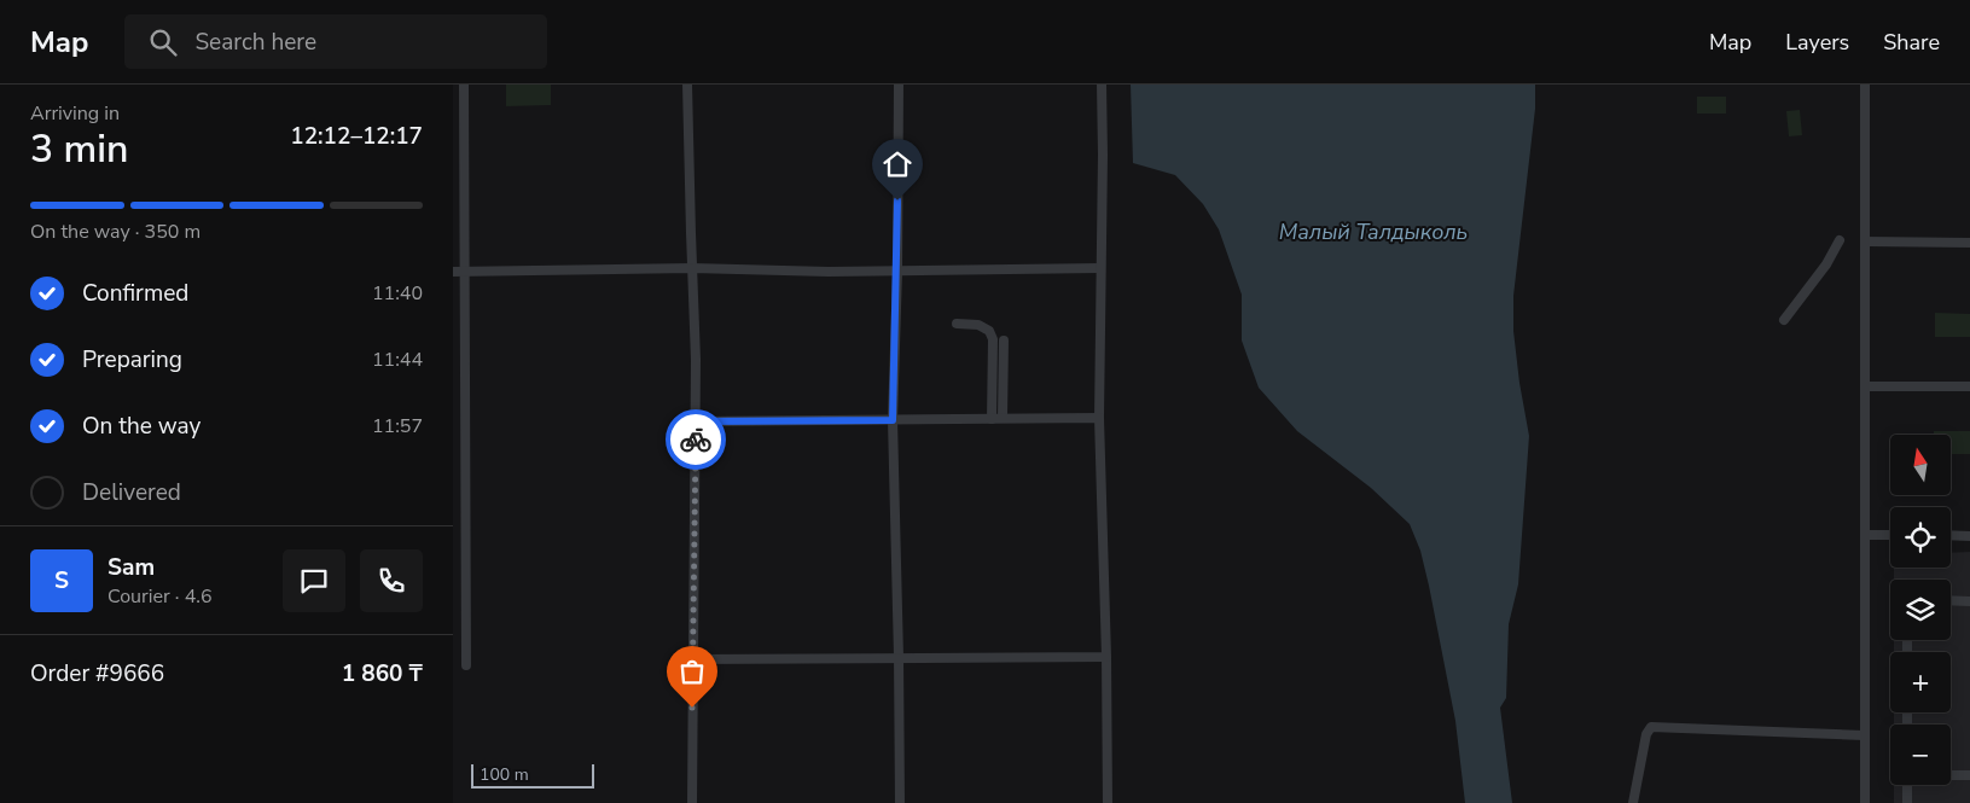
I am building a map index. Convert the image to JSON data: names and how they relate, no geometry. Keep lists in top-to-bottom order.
{
  "water": ["Малый Талдыколь"],
  "scale_bar": "100 m",
  "north": "top",
  "page": {
    "header": "Map",
    "search": "Search here",
    "nav": ["Map", "Layers", "Share"],
    "heading": ["3 min", "Arriving in", "12:12–12:17"],
    "panel": [
      "Sam",
      "Courier · 4.6",
      "Order #9666",
      "1 860 ₸"
    ],
    "bar": "On the way · 350 m",
    "list": [
      ["Confirmed", "11:40"],
      ["Preparing", "11:44"],
      ["On the way", "11:57"],
      "Delivered"
    ],
    "map_buttons": ["+", "−"],
    "round": "S",
    "scale": "100 m"
  }
}
